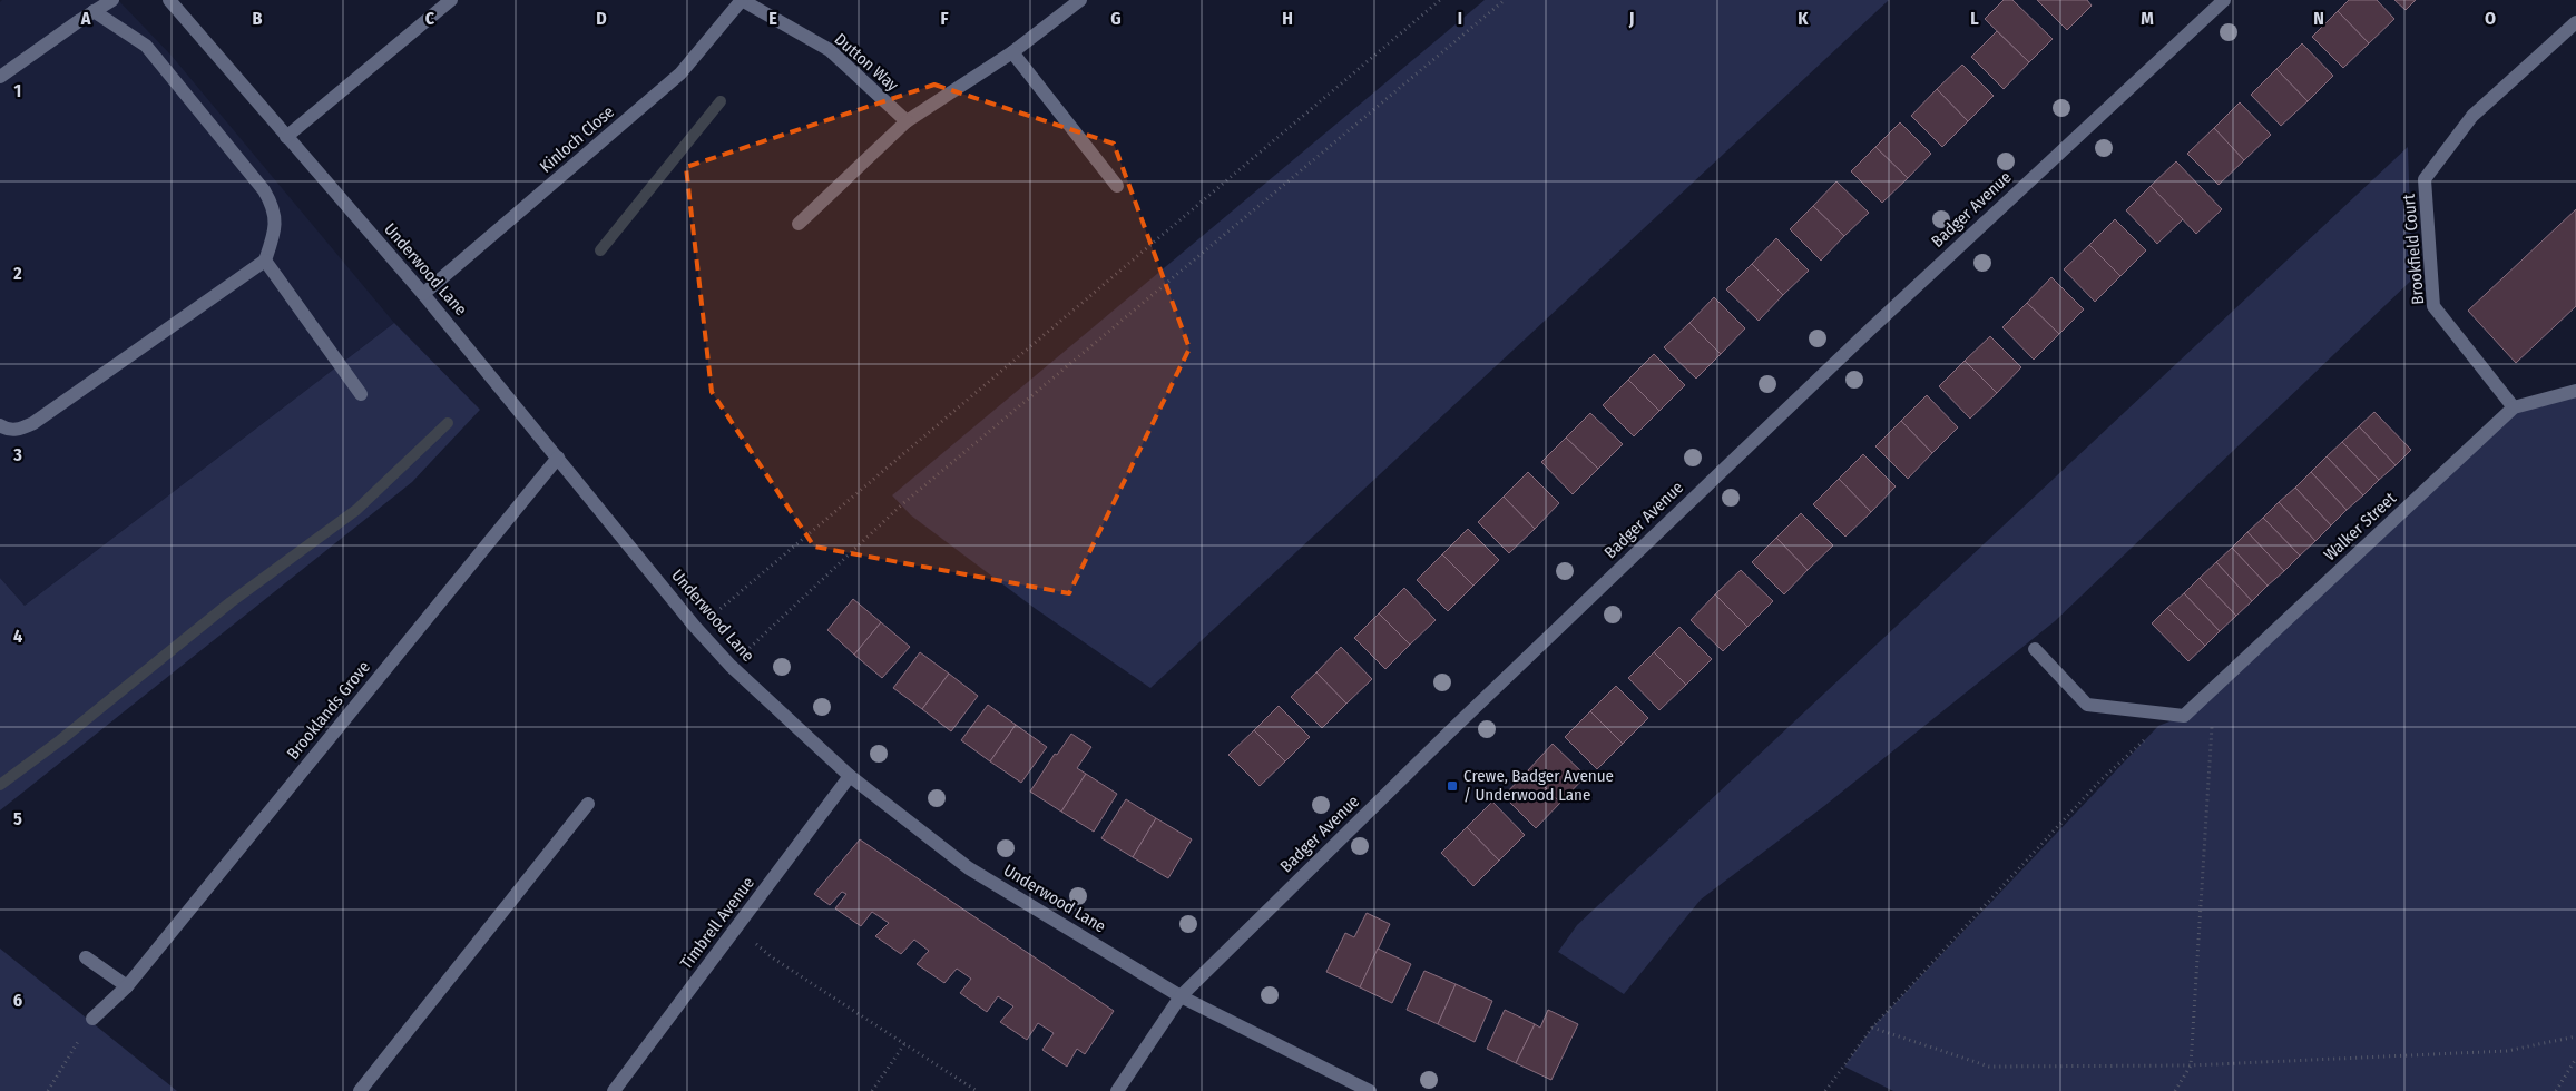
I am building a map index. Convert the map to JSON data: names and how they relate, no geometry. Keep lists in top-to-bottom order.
{
  "streets": {
    "street": [
      "Dutton Way",
      "Kinloch Close",
      "Badger Avenue",
      "Brookfield Court",
      "Underwood Lane",
      "Walker Street",
      "Brooklands Grove",
      "Timbrell Avenue"
    ]
  },
  "crossings": [
    ["Dutton Way", "Kinloch Close"],
    ["Kinloch Close", "Underwood Lane"],
    ["Badger Avenue", "Underwood Lane"],
    ["Brookfield Court", "Walker Street"],
    ["Underwood Lane", "Brooklands Grove"],
    ["Underwood Lane", "Timbrell Avenue"]
  ],
  "places": {
    "transit": ["Crewe, Badger Avenue / Underwood Lane"]
  },
  "grid": {
    "columns": [
      "A",
      "B",
      "C",
      "D",
      "E",
      "F",
      "G",
      "H",
      "I",
      "J",
      "K",
      "L",
      "M",
      "N",
      "O"
    ],
    "rows": [
      "1",
      "2",
      "3",
      "4",
      "5",
      "6"
    ]
  }
}
